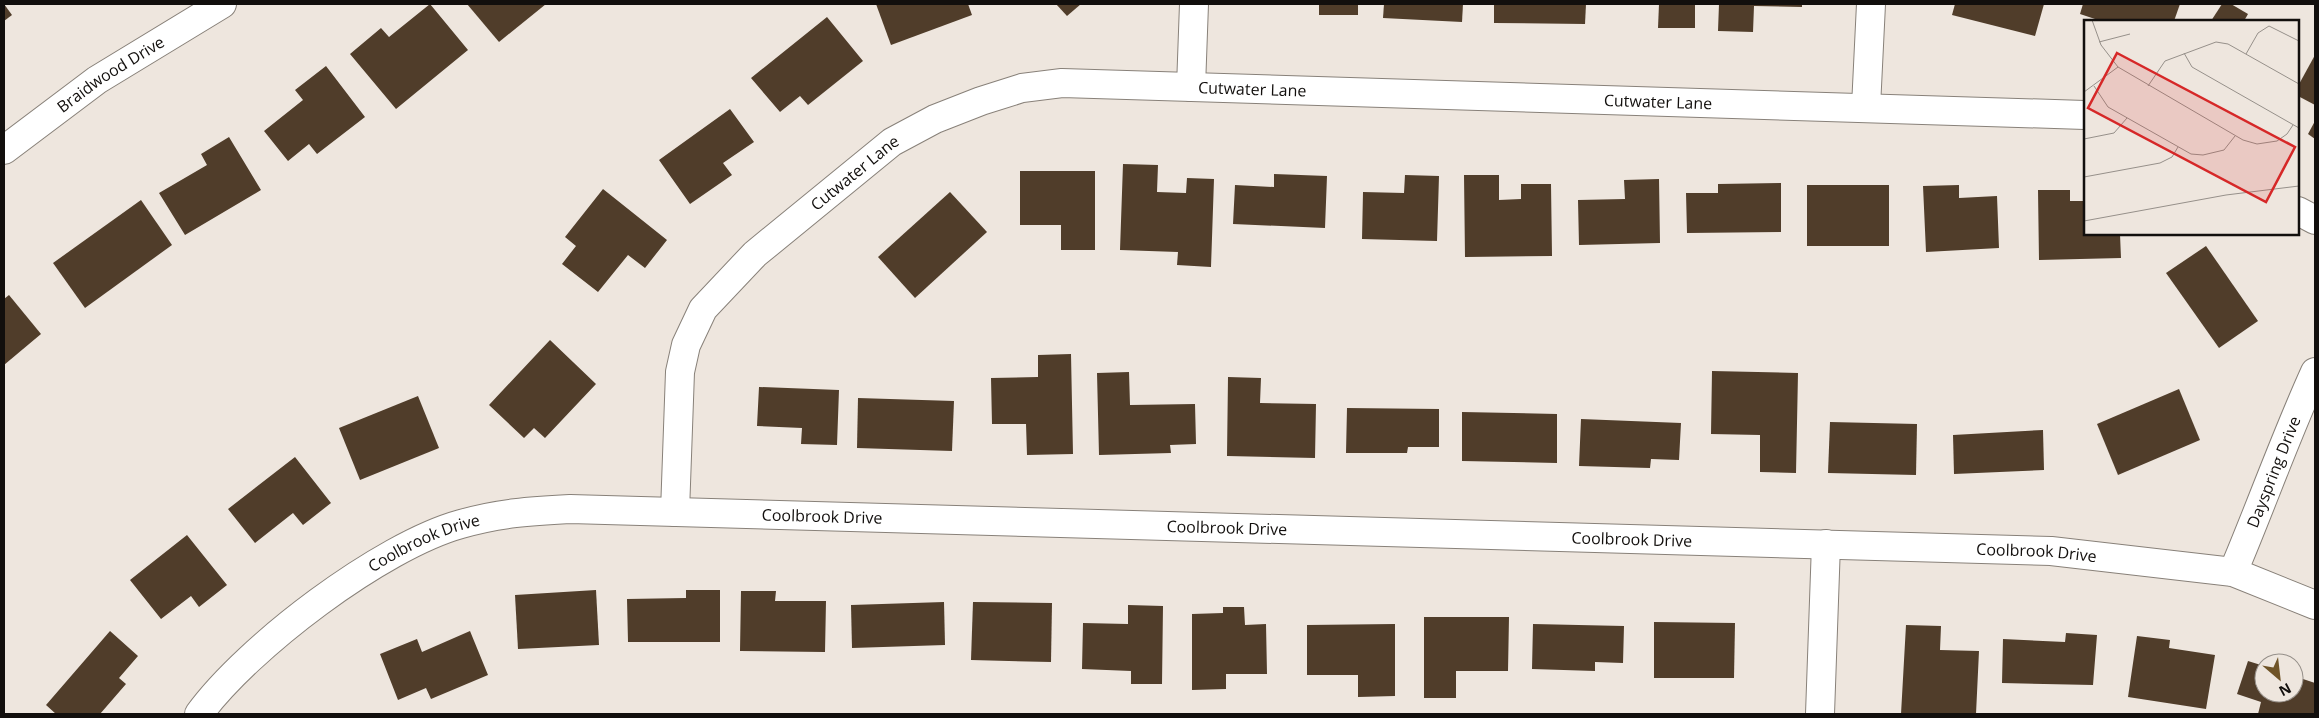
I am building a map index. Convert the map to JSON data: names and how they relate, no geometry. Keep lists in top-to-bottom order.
{
  "streets": {
    "street": [
      "Braidwood Drive",
      "Cutwater Lane",
      "Dayspring Drive",
      "Coolbrook Drive"
    ]
  },
  "crossings": [
    ["Cutwater Lane", "Coolbrook Drive"],
    ["Dayspring Drive", "Coolbrook Drive"]
  ],
  "north": "bottom right"
}
